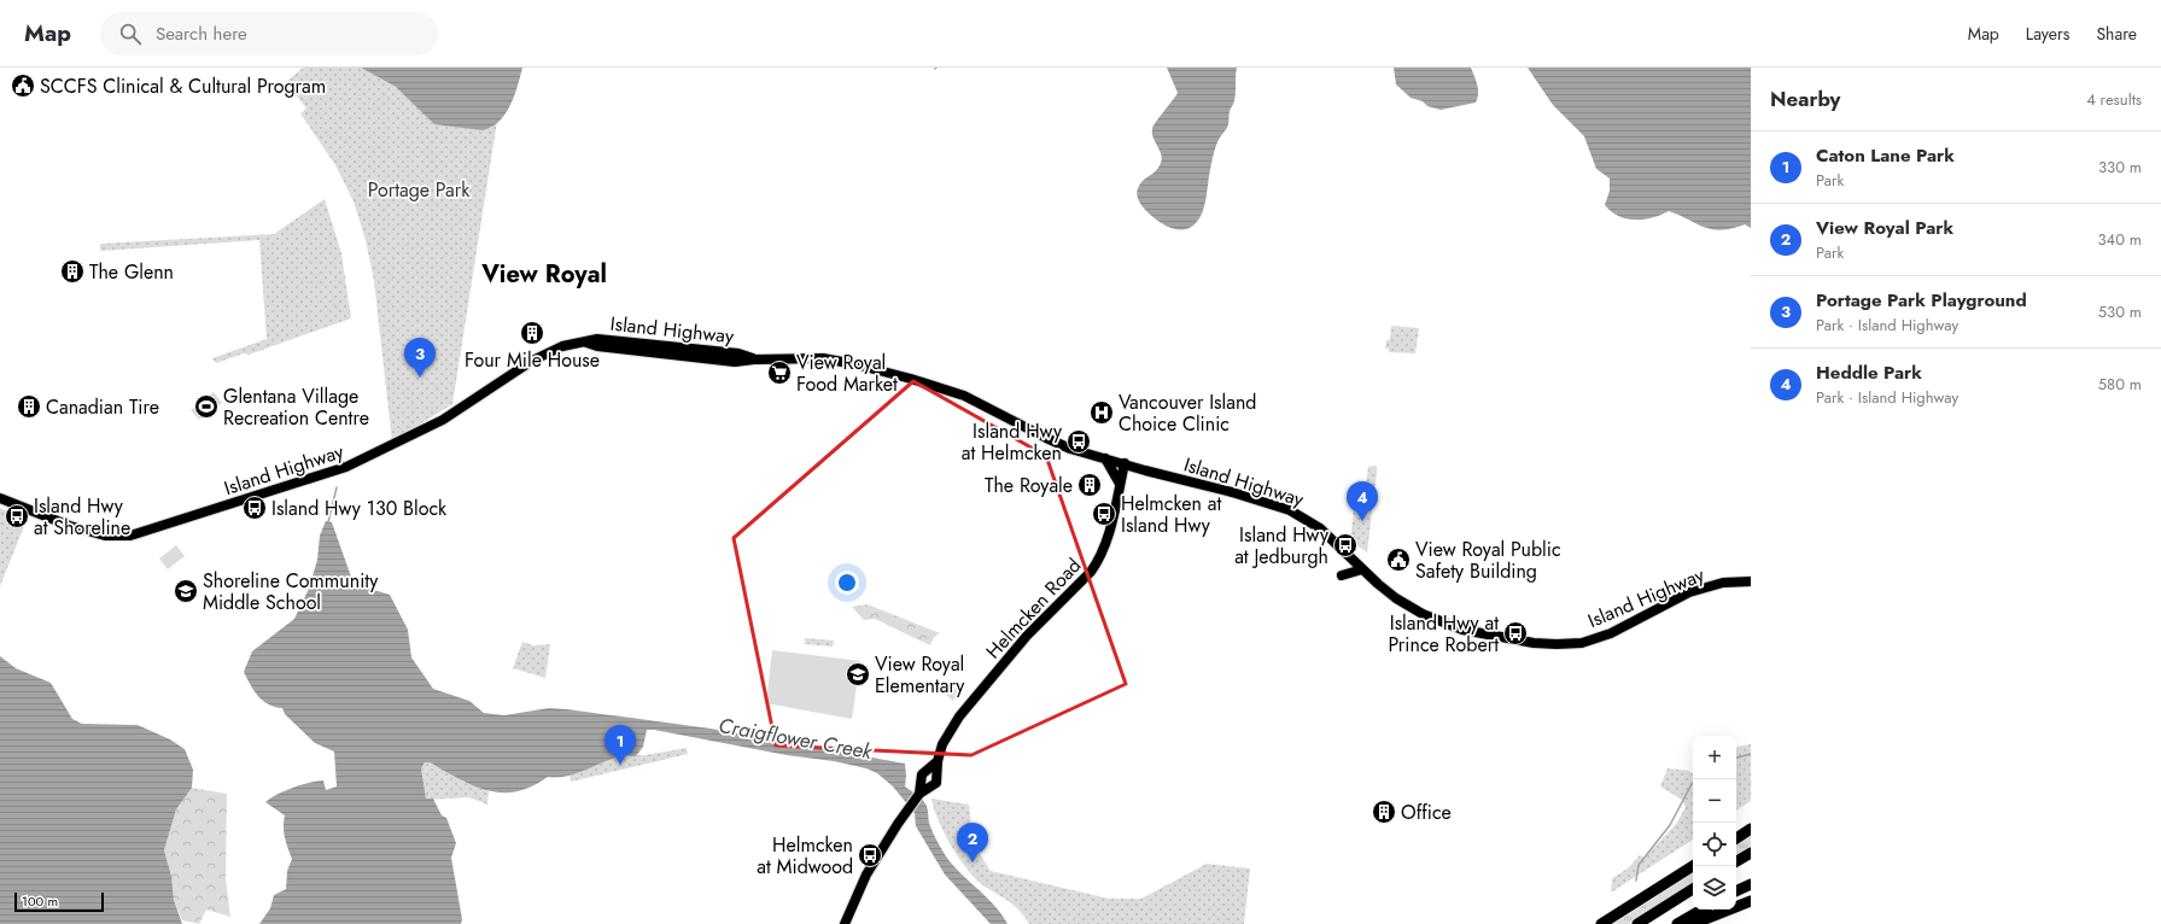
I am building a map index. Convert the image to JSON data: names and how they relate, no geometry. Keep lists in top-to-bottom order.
{
  "streets": {
    "main road": ["Island Highway", "Helmcken Road"]
  },
  "crossings": [
    ["Island Highway", "Helmcken Road"]
  ],
  "districts": ["View Royal"],
  "water": ["Craigflower Creek"],
  "parks": ["Portage Park"],
  "places": {
    "public building": ["SCCFS Clinical & Cultural Program", "View Royal Public Safety Building"],
    "building": [
      "The Glenn",
      "Four Mile House",
      "Canadian Tire",
      "The Royale",
      "Office"
    ],
    "supermarket": ["View Royal Food Market"],
    "sports": ["Glentana Village Recreation Centre"],
    "hospital": ["Vancouver Island Choice Clinic"],
    "bus stop": [
      "Island Hwy at Helmcken",
      "Island Hwy 130 Block",
      "Helmcken at Island Hwy",
      "Island Hwy at Shoreline",
      "Island Hwy at Jedburgh",
      "Island Hwy at Prince Robert",
      "Helmcken at Midwood"
    ],
    "school or university": ["Shoreline Community Middle School", "View Royal Elementary"]
  },
  "scale_bar": "100 m",
  "page": {
    "header": "Map",
    "search": "Search here",
    "nav": ["Map", "Layers", "Share"],
    "heading": ["Nearby", "4 results"],
    "list": [
      {
        "mark": "1",
        "name": "Caton Lane Park",
        "note": "Park",
        "value": "330 m"
      },
      {
        "mark": "2",
        "name": "View Royal Park",
        "note": "Park",
        "value": "340 m"
      },
      {
        "mark": "3",
        "name": "Portage Park Playground",
        "note": "Park · Island Highway",
        "value": "530 m"
      },
      {
        "mark": "4",
        "name": "Heddle Park",
        "note": "Park · Island Highway",
        "value": "580 m"
      }
    ],
    "pins": [
      "3",
      "4",
      "1",
      "2"
    ],
    "map_buttons": ["+", "−"],
    "scale": "100 m"
  }
}
